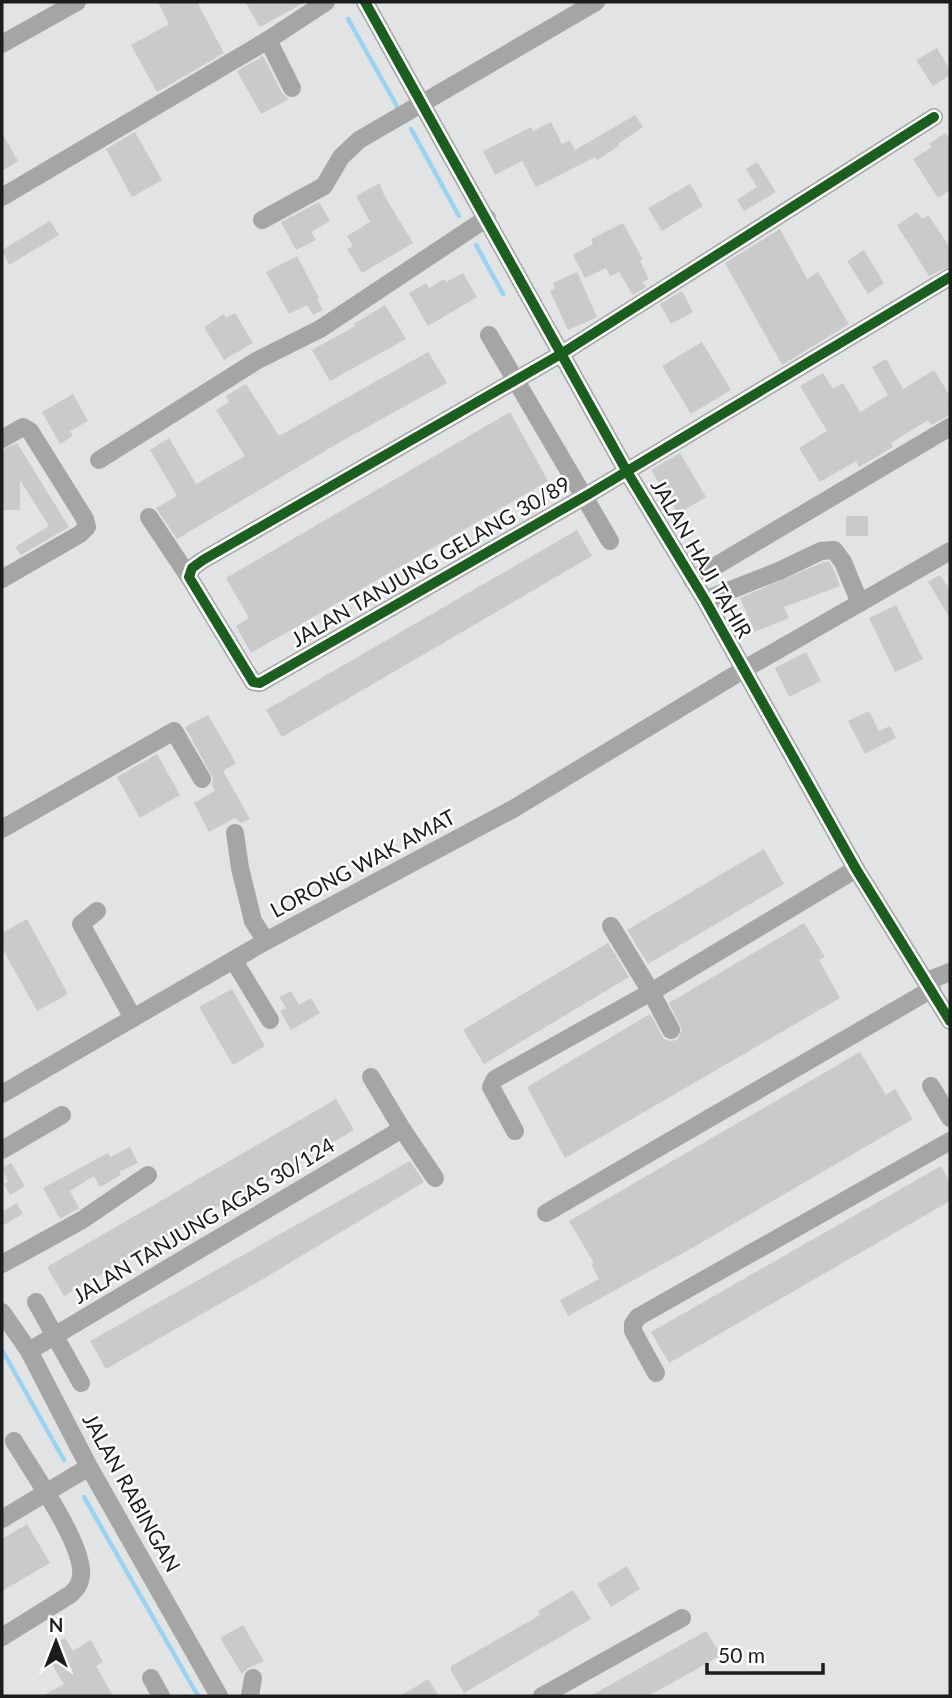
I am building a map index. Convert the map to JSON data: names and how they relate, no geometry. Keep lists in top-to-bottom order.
{
  "streets": {
    "street": [
      "JALAN HAJI TAHIR",
      "JALAN TANJUNG GELANG 30/89",
      "LORONG WAK AMAT",
      "JALAN TANJUNG AGAS 30/124",
      "JALAN RABINGAN"
    ]
  },
  "crossings": [
    ["JALAN HAJI TAHIR", "JALAN TANJUNG GELANG 30/89"],
    ["JALAN HAJI TAHIR", "LORONG WAK AMAT"],
    ["JALAN TANJUNG AGAS 30/124", "JALAN RABINGAN"]
  ],
  "scale_bar": "50 m",
  "north": "top"
}
